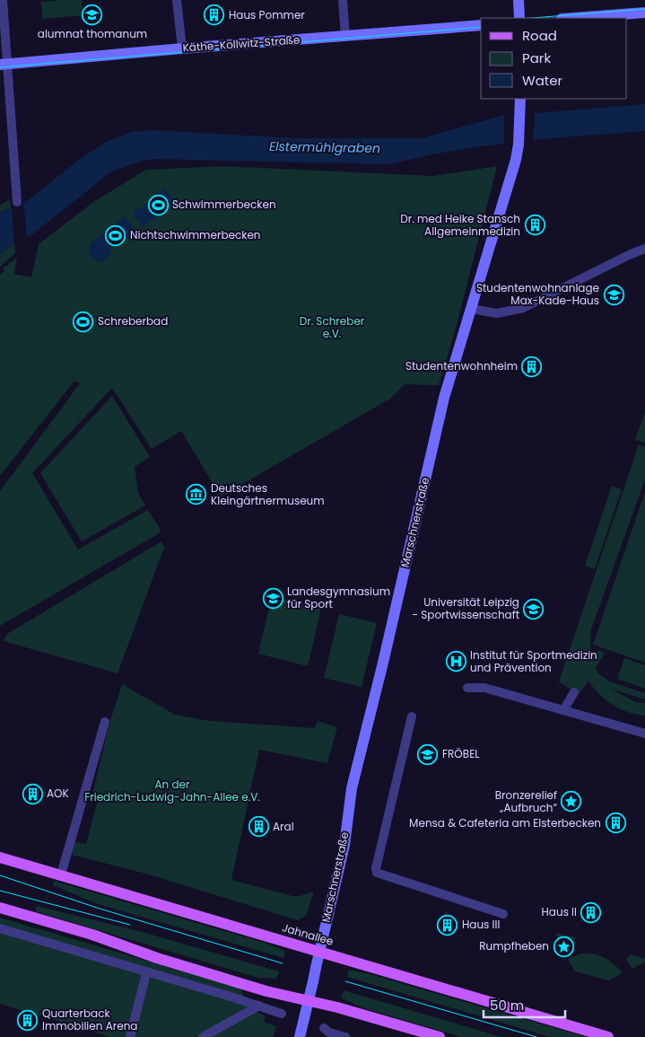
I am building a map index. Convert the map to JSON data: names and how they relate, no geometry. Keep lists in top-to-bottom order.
{
  "streets": {
    "main road": ["Käthe-Kollwitz-Straße", "Marschnerstraße", "Jahnallee"]
  },
  "crossings": [
    ["Marschnerstraße", "Jahnallee"]
  ],
  "water": ["Elstermühlgraben"],
  "parks": ["Dr. Schreber e.V.", "An der Friedrich-Ludwig-Jahn-Allee e.V."],
  "places": {
    "school or university": [
      "alumnat thomanum",
      "Studentenwohnanlage Max-Kade-Haus",
      "Landesgymnasium für Sport",
      "Universität Leipzig - Sportwissenschaft",
      "FRÖBEL"
    ],
    "building": [
      "Haus Pommer",
      "Dr. med Heike Stansch Allgemeinmedizin",
      "Studentenwohnheim",
      "AOK",
      "Mensa & Cafeteria am Elsterbecken",
      "Aral",
      "Haus II",
      "Haus III",
      "Quarterback Immobilien Arena"
    ],
    "sports": ["Schwimmerbecken", "Nichtschwimmerbecken", "Schreberbad"],
    "museum": ["Deutsches Kleingärtnermuseum"],
    "hospital": ["Institut für Sportmedizin und Prävention"],
    "place": ["Bronzerelief „Aufbruch“", "Rumpfheben"]
  },
  "legend": ["Road", "Park", "Water"],
  "scale_bar": "50 m"
}
